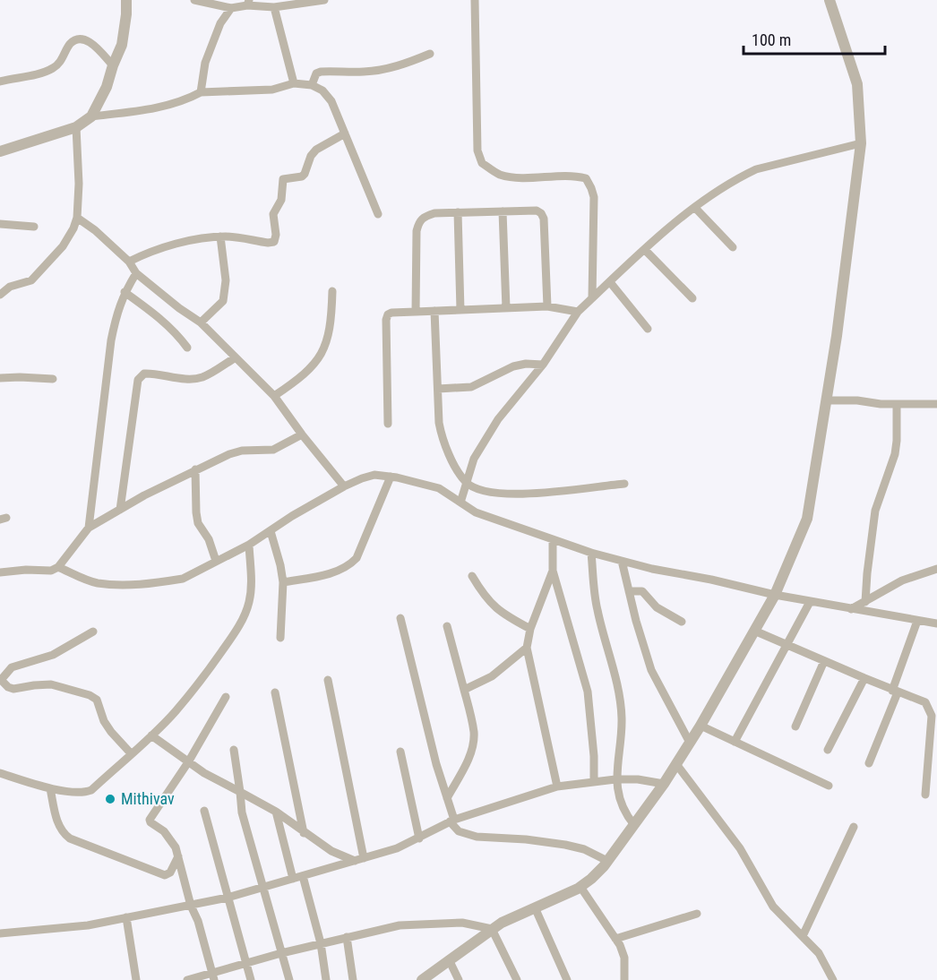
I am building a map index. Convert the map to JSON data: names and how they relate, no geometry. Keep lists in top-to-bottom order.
{
  "places": ["Mithivav"],
  "scale_bar": "100 m"
}
